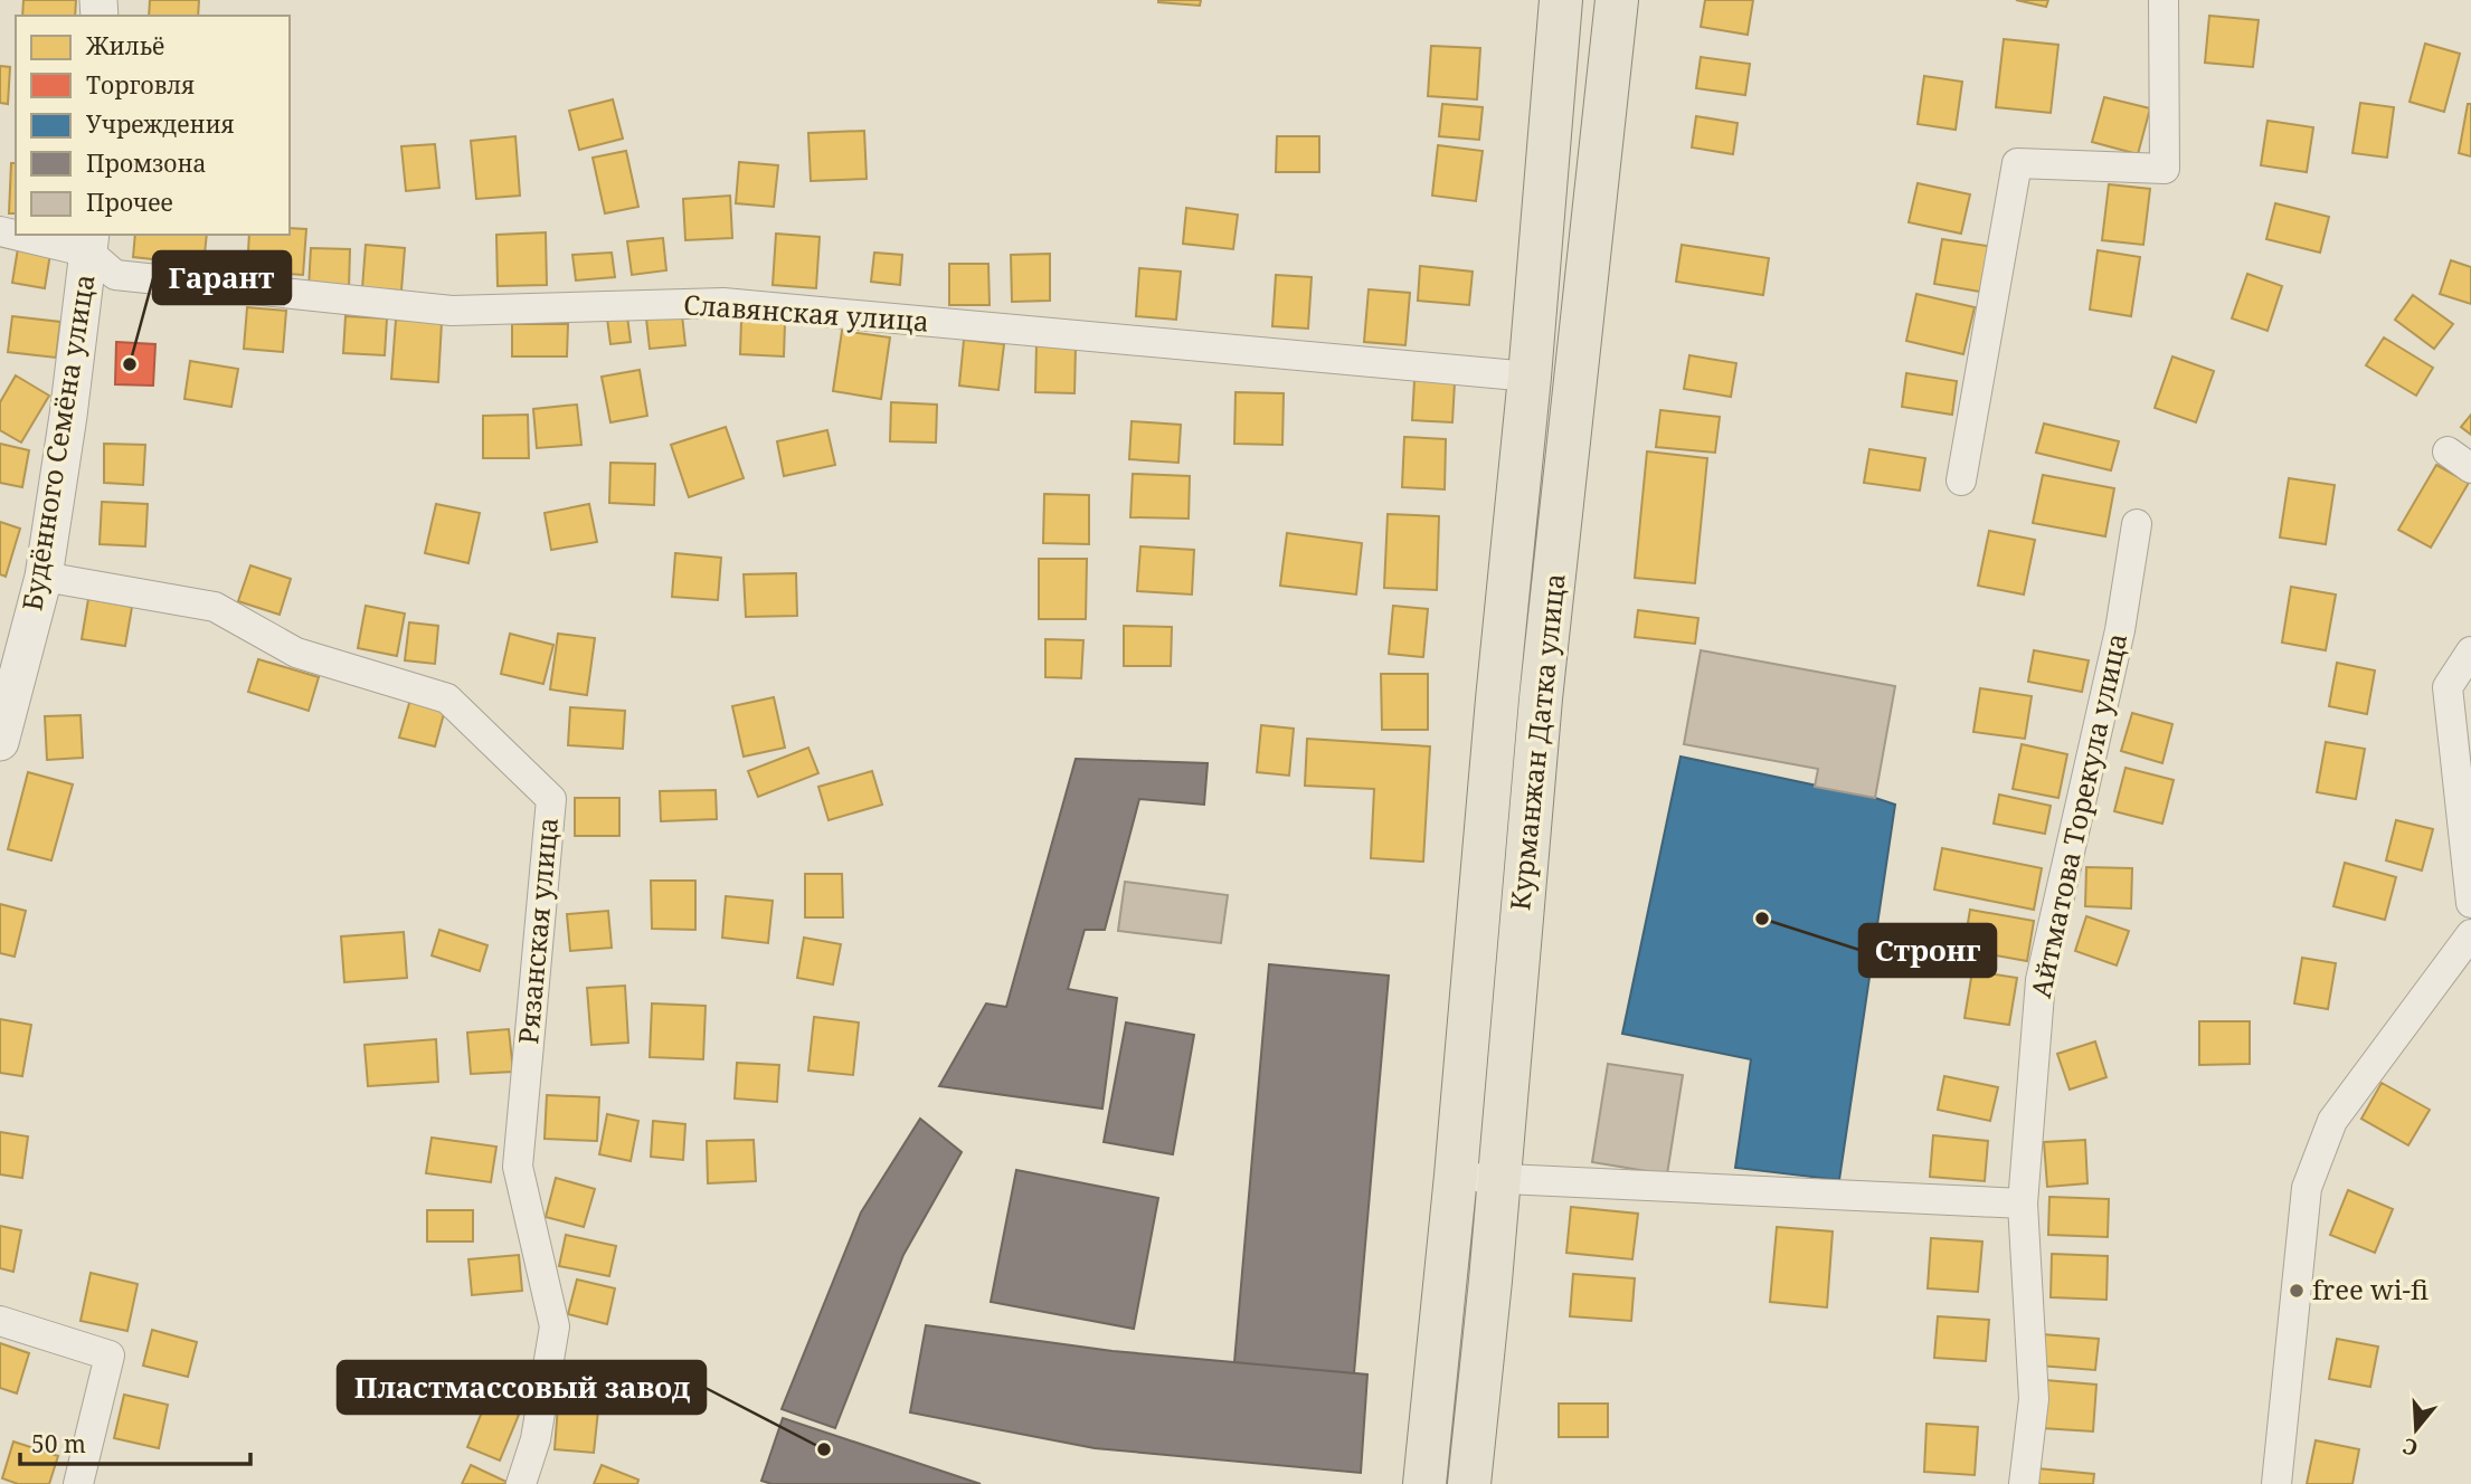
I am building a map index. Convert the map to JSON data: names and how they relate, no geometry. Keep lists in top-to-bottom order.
{
  "streets": {
    "main road": ["Курманжан Датка улица"],
    "street": [
      "Славянская улица",
      "Будённого Семёна улица",
      "Айтматова Торекула улица",
      "Рязанская улица"
    ]
  },
  "crossings": [
    ["Славянская улица", "Будённого Семёна улица"],
    ["Славянская улица", "Курманжан Датка улица"],
    ["Будённого Семёна улица", "Рязанская улица"]
  ],
  "places": [
    "Гарант",
    "Стронг",
    "free wi-fi",
    "Пластмассовый завод"
  ],
  "legend": [
    "Жильё",
    "Торговля",
    "Учреждения",
    "Промзона",
    "Прочее"
  ],
  "scale_bar": "50 m",
  "north": "bottom"
}
